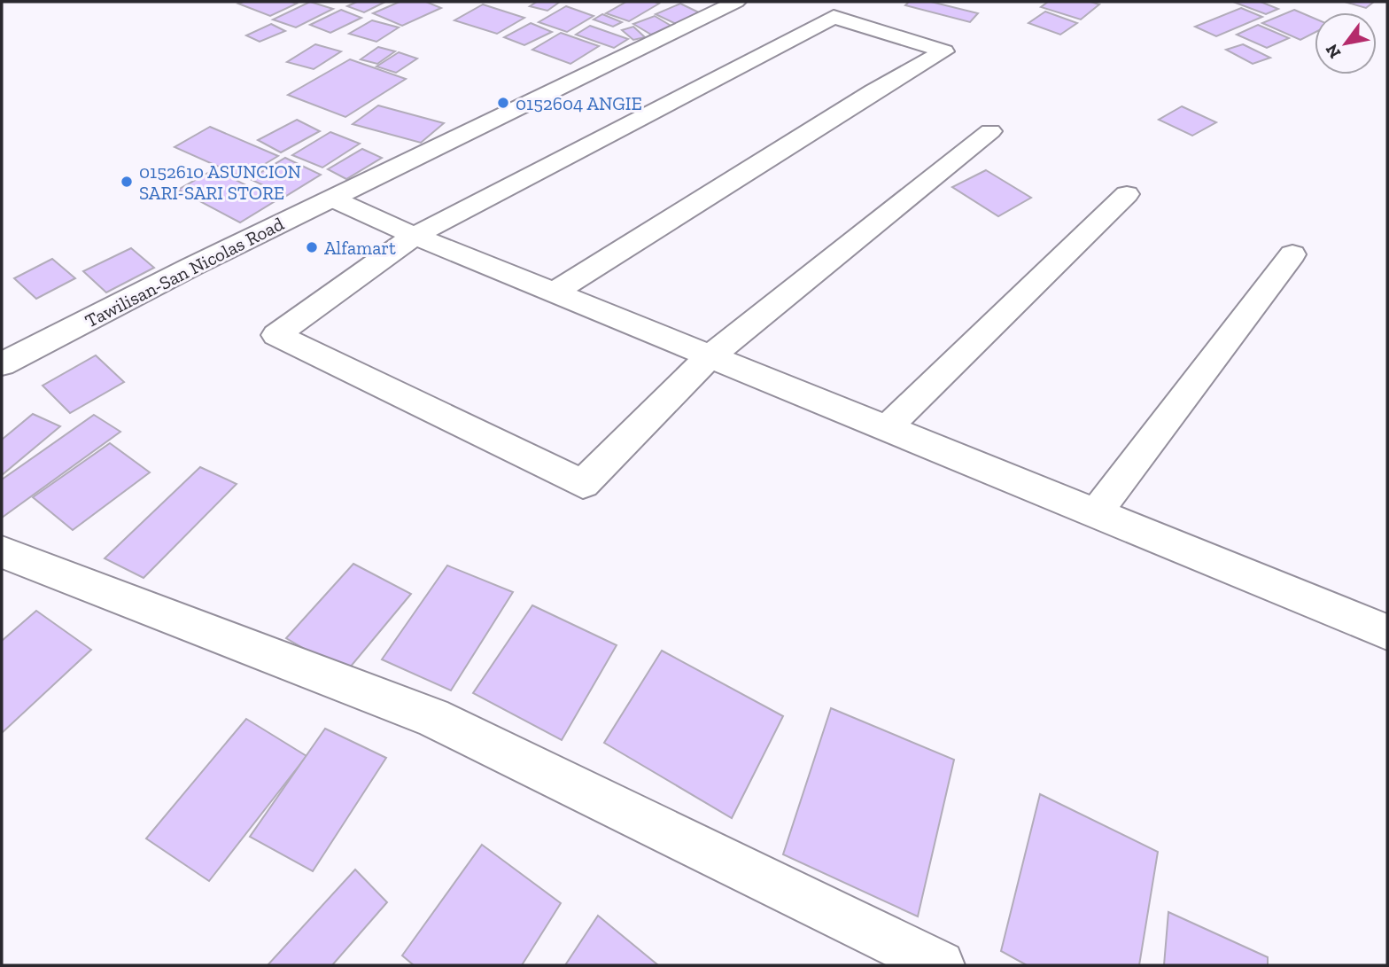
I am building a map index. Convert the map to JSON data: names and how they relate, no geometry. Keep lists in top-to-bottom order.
{
  "streets": {
    "street": ["Tawilisan-San Nicolas Road"]
  },
  "places": ["0152604 ANGIE", "0152610 ASUNCION SARI-SARI STORE", "Alfamart"],
  "north": "bottom left"
}
